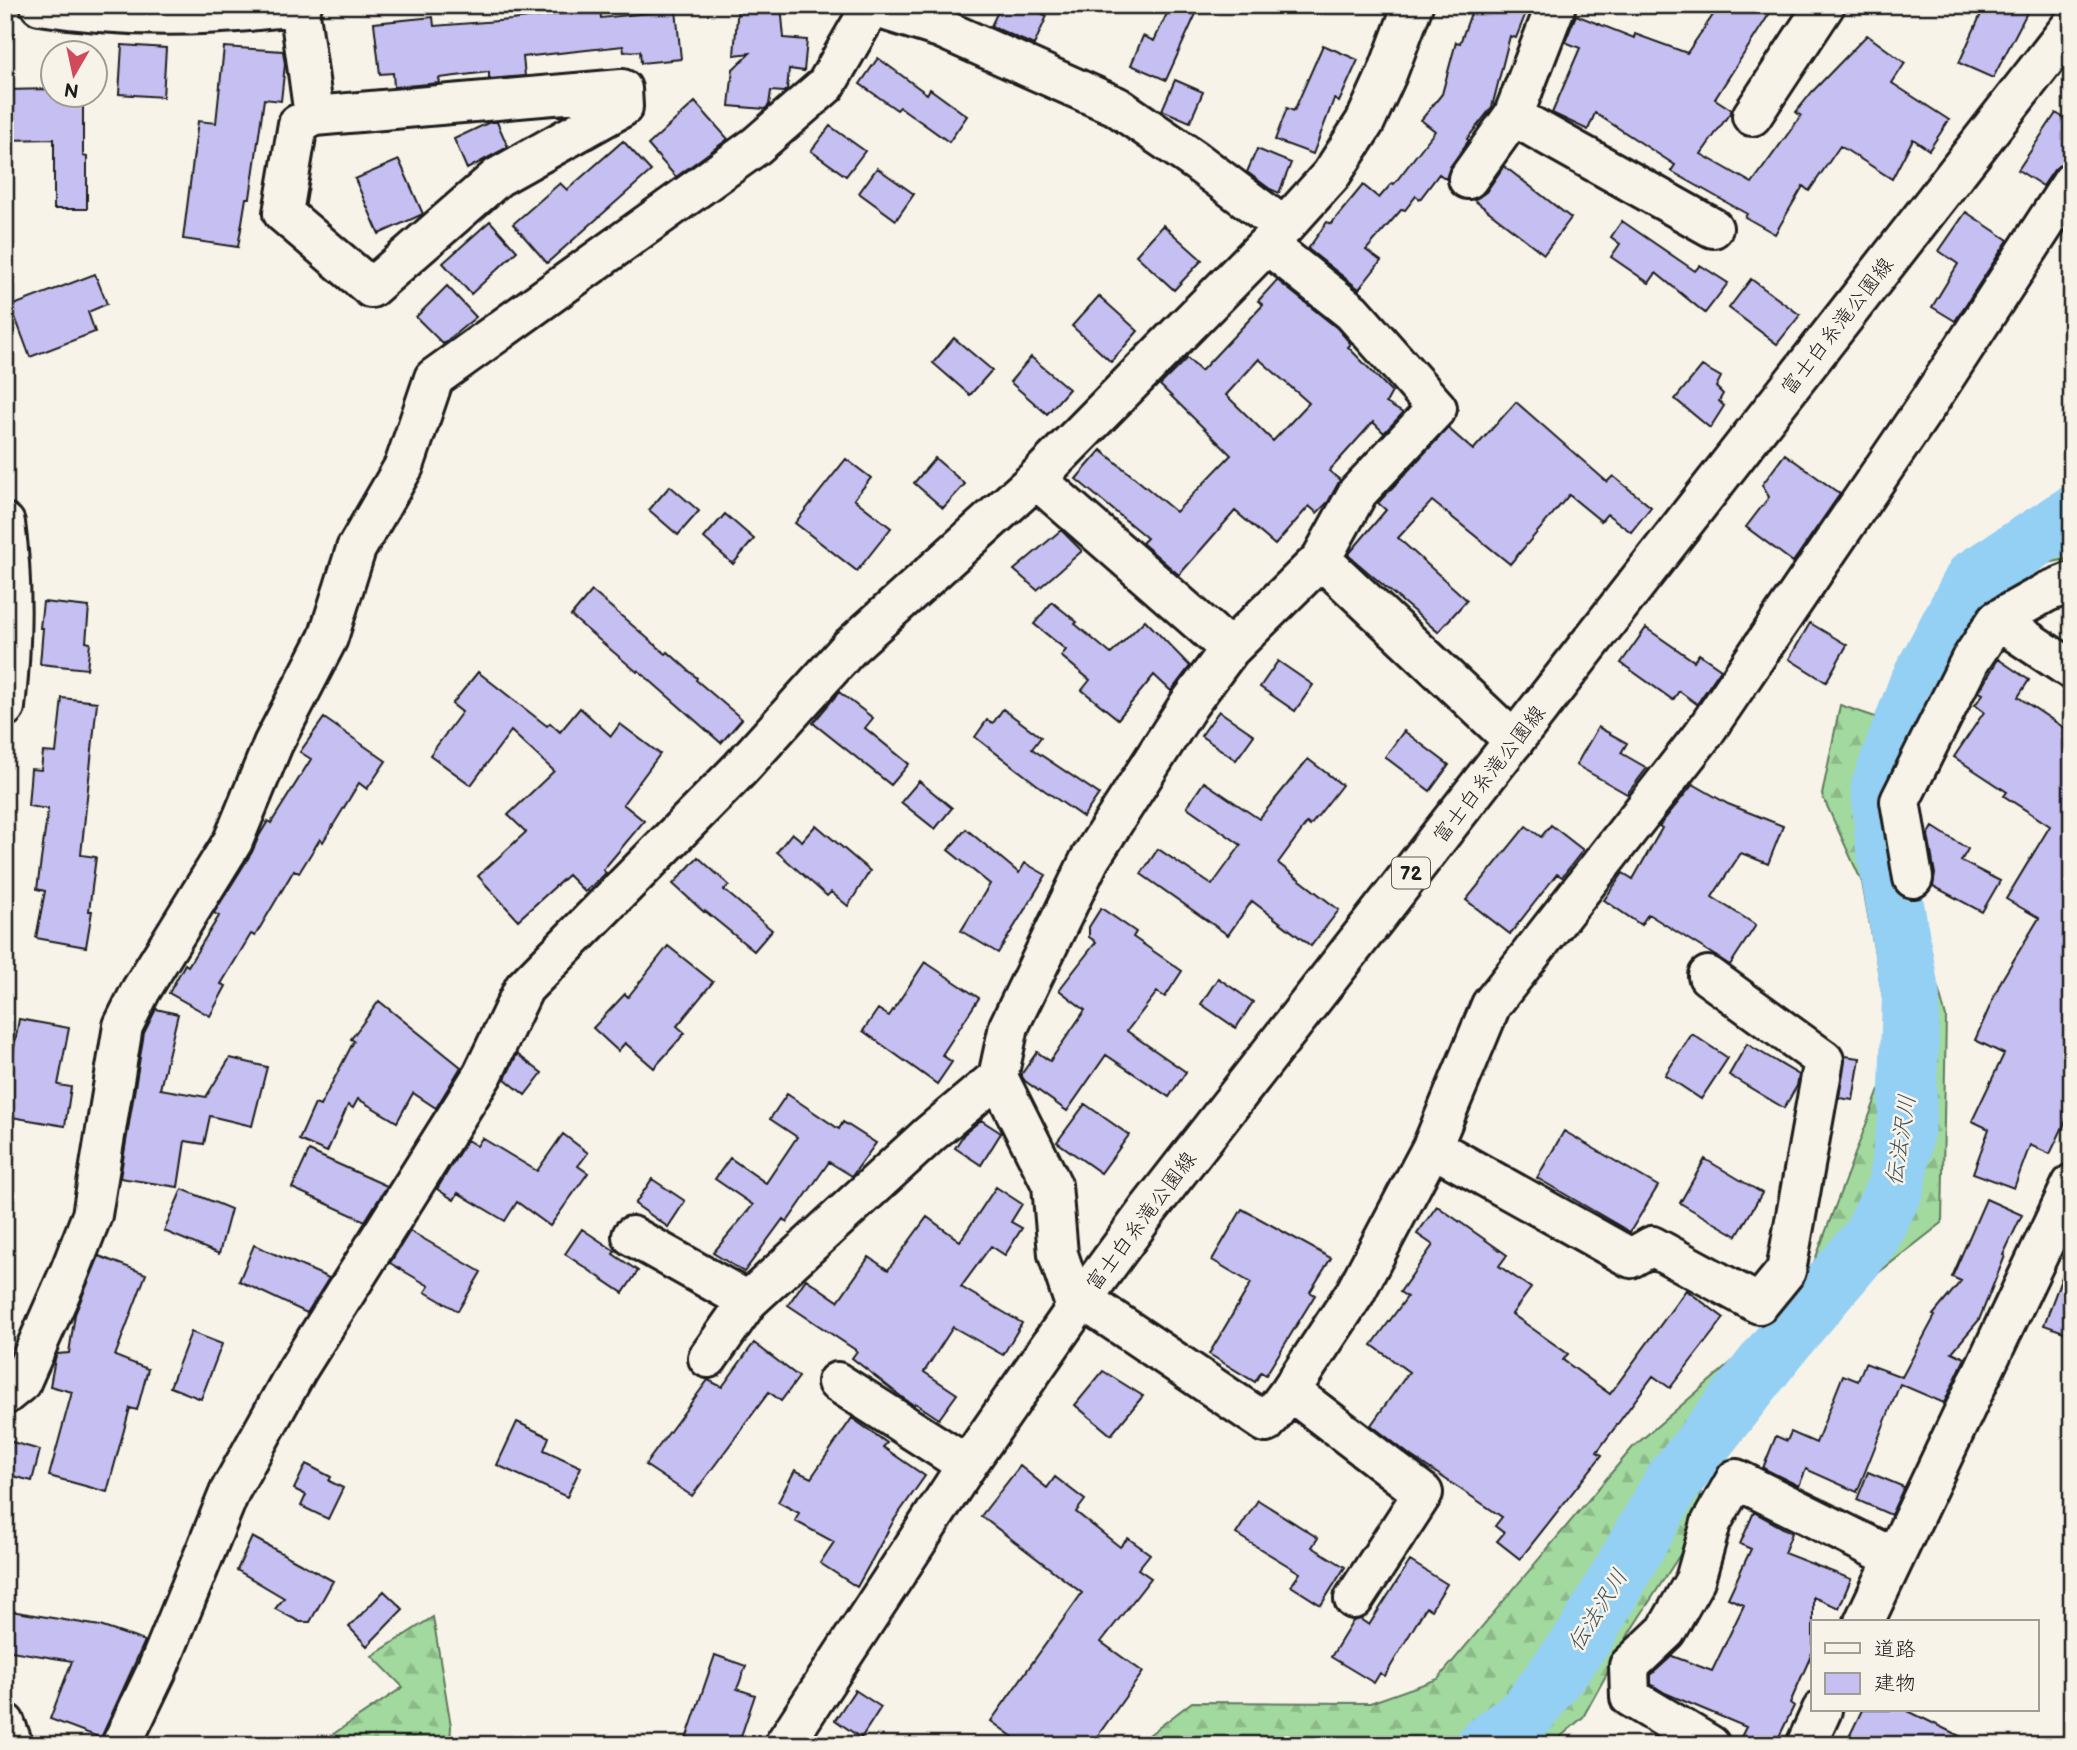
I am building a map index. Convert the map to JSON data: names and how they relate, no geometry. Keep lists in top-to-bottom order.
{
  "streets": {
    "street": ["富士白糸滝公園線", "72"]
  },
  "water": ["伝法沢川"],
  "legend": ["道路", "建物"],
  "north": "bottom"
}
